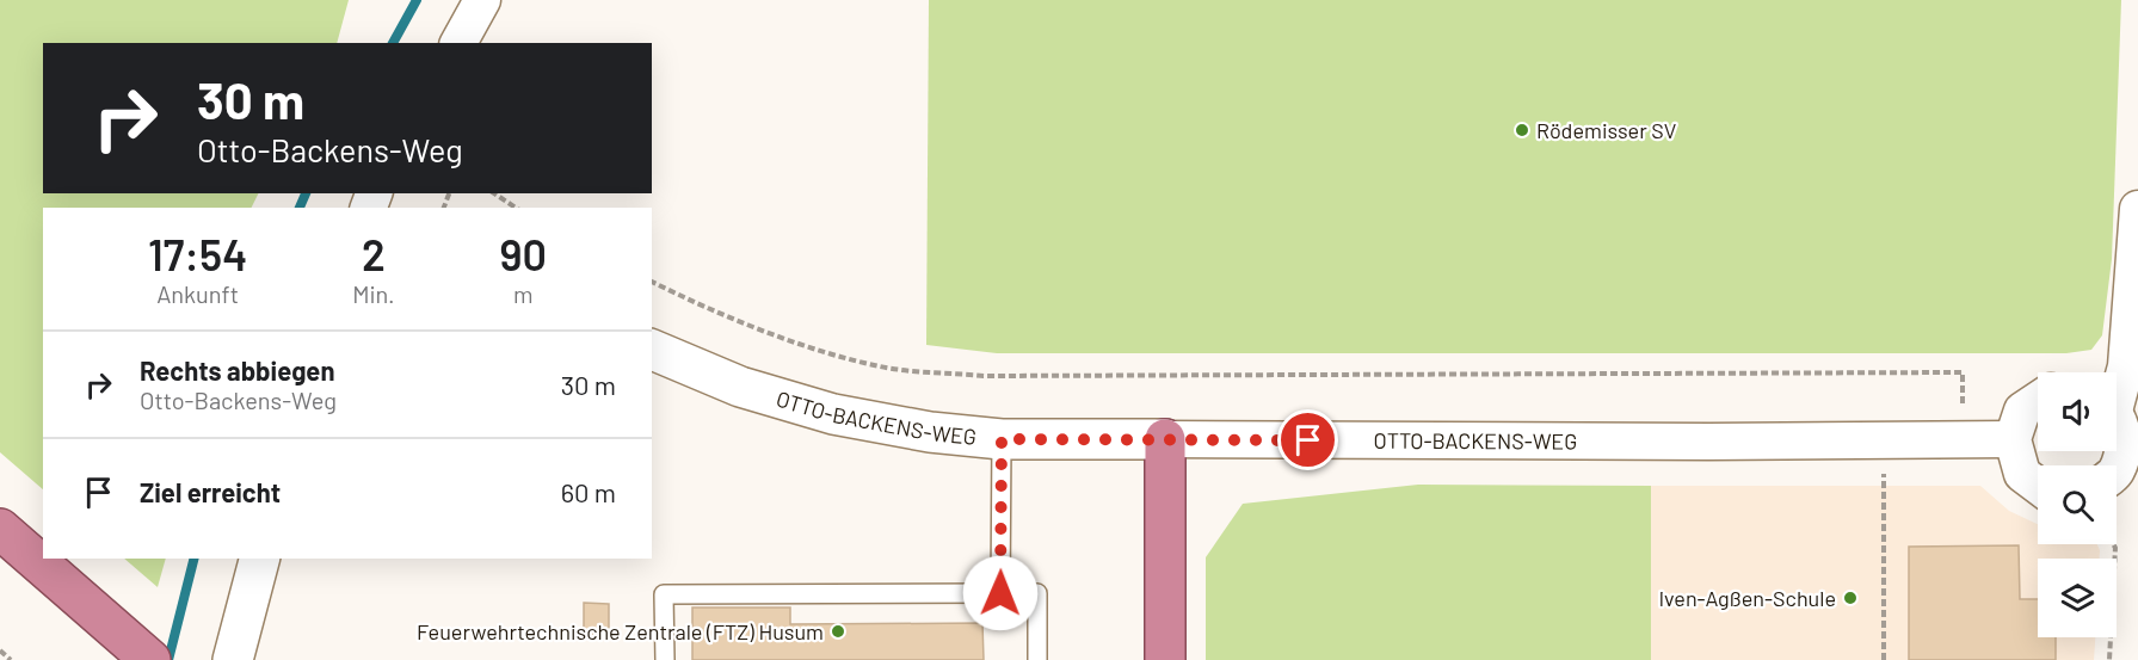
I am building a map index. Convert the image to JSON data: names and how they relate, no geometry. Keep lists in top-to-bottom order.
{
  "streets": {
    "street": ["OTTO-BACKENS-WEG"]
  },
  "places": ["Rödemisser SV", "Iven-Agßen-Schule", "Feuerwehrtechnische Zentrale (FTZ) Husum"],
  "page": {
    "turn": ["30 m", "Otto-Backens-Weg"],
    "eta": [
      "17:54",
      "Ankunft",
      "2",
      "Min.",
      "90",
      "m"
    ],
    "list": [
      {
        "name": "Rechts abbiegen",
        "note": "Otto-Backens-Weg",
        "value": "30 m"
      },
      {
        "name": "Ziel erreicht",
        "value": "60 m"
      }
    ]
  }
}
